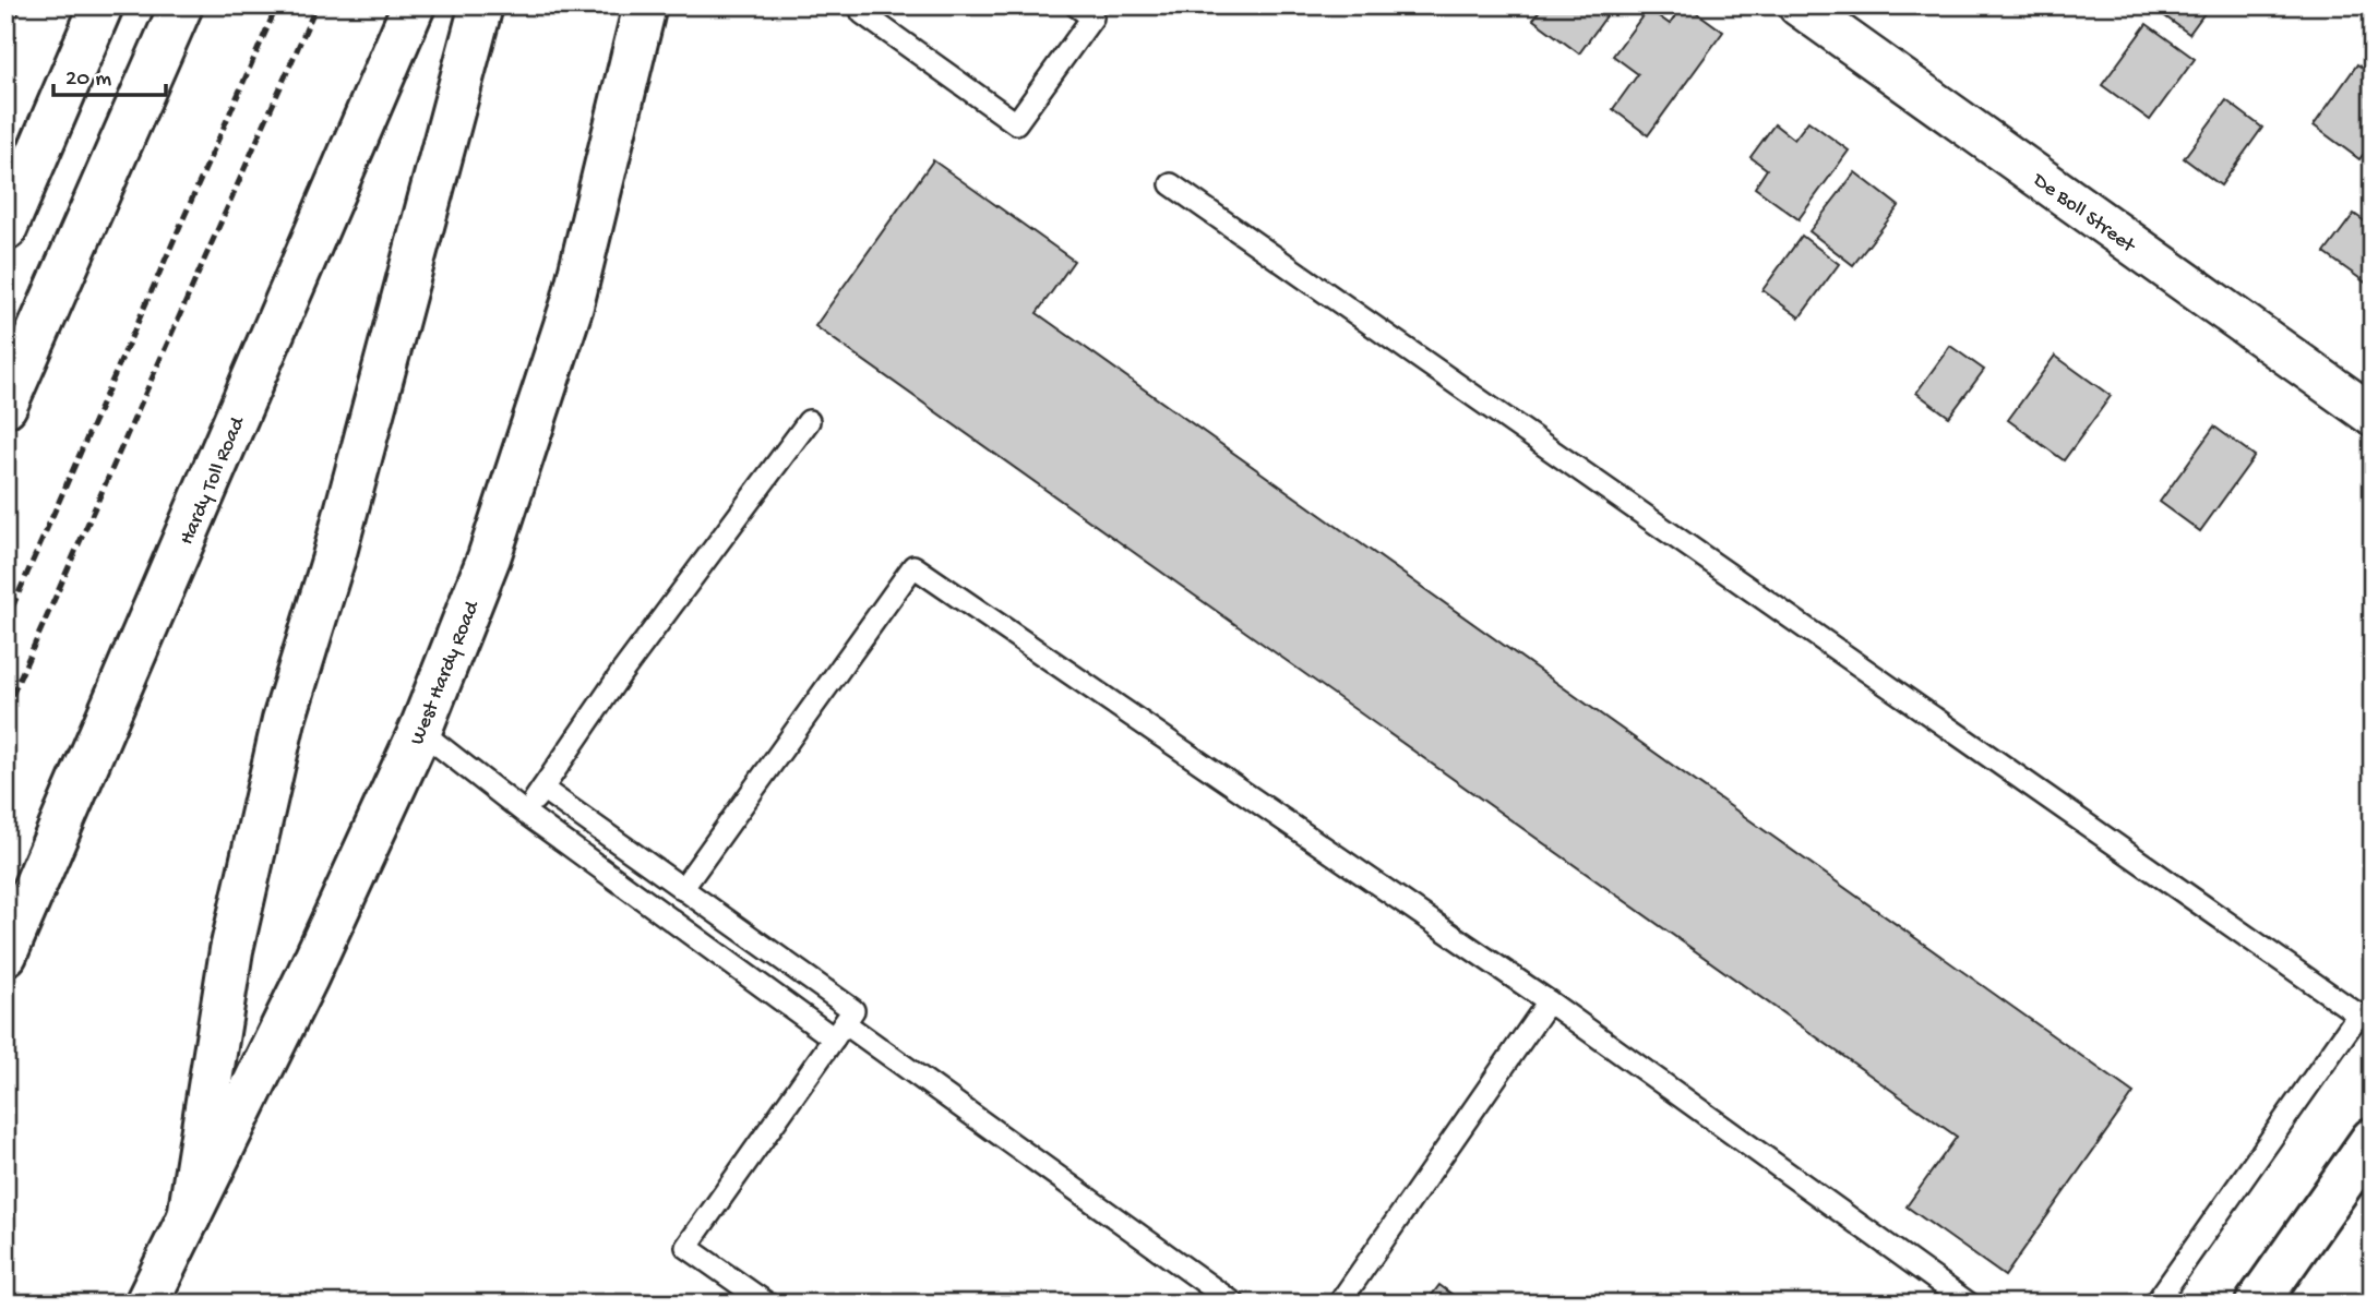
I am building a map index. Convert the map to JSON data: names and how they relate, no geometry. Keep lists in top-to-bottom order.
{
  "streets": {
    "main road": ["Hardy Toll Road", "West Hardy Road"],
    "street": ["De Boll Street"]
  },
  "scale_bar": "20 m"
}
